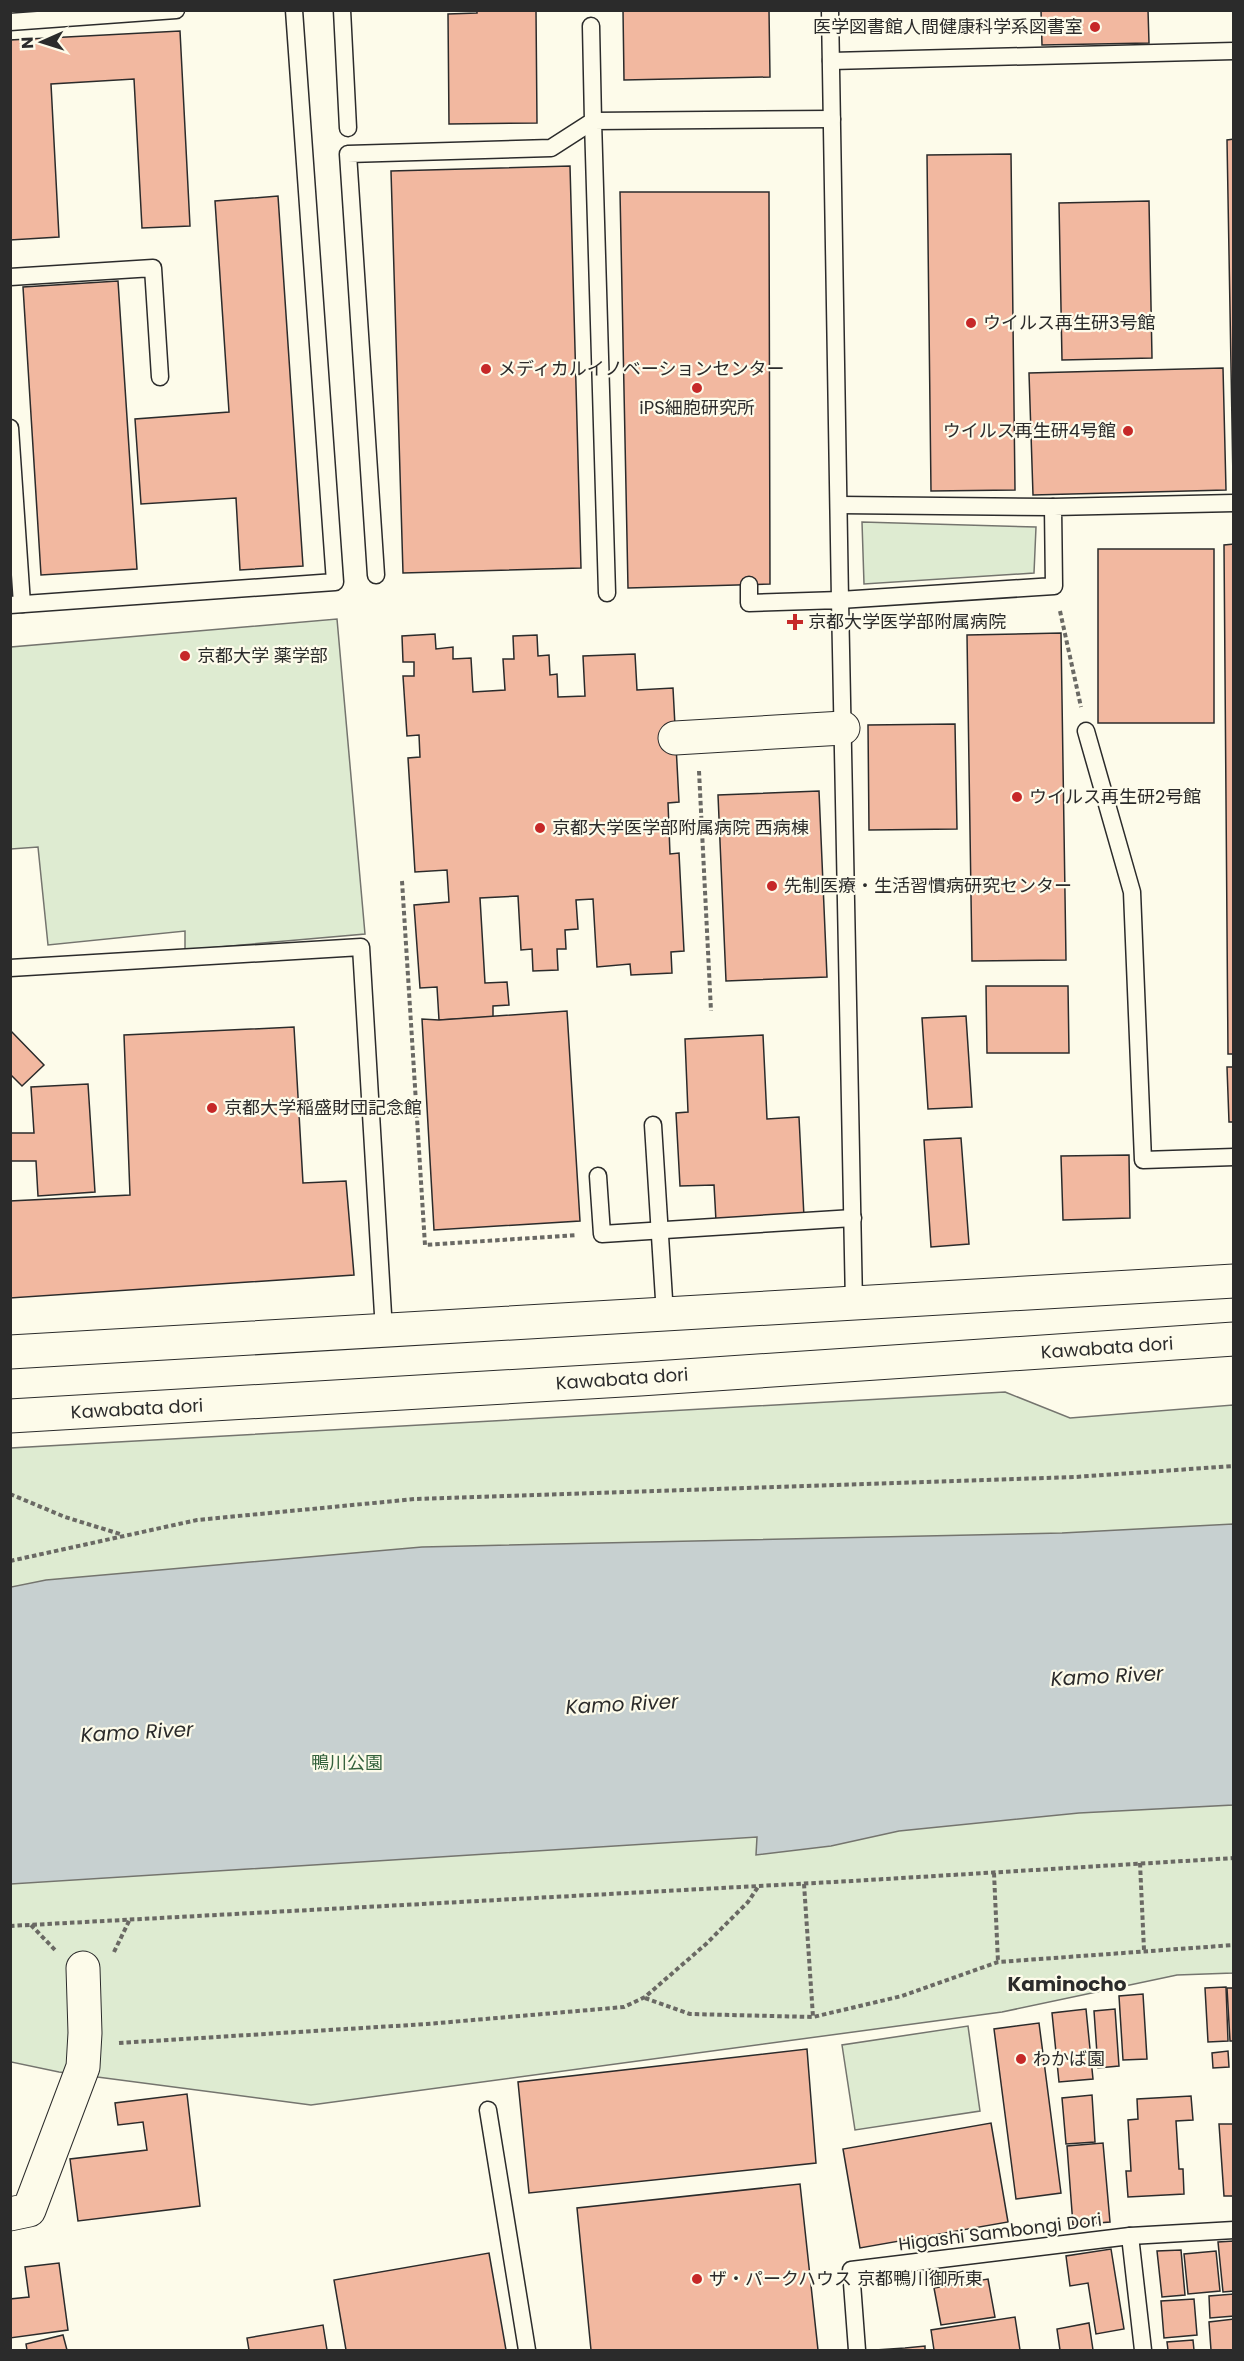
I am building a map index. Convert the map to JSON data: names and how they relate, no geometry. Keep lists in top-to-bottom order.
{
  "streets": {
    "street": ["Kawabata dori"],
    "lane": ["Higashi Sambongi Dori"]
  },
  "districts": ["Kaminocho"],
  "water": ["Kamo River"],
  "parks": ["鴨川公園"],
  "places": {
    "other": [
      "医学図書館人間健康科学系図書室",
      "ウイルス再生研3号館",
      "メディカルイノベーションセンター",
      "iPS細胞研究所",
      "ウイルス再生研4号館",
      "京都大学 薬学部",
      "ウイルス再生研2号館",
      "京都大学医学部附属病院 西病棟",
      "先制医療・生活習慣病研究センター",
      "京都大学稲盛財団記念館",
      "わかば園",
      "ザ・パークハウス 京都鴨川御所東"
    ],
    "health": ["京都大学医学部附属病院"]
  },
  "north": "left"
}
